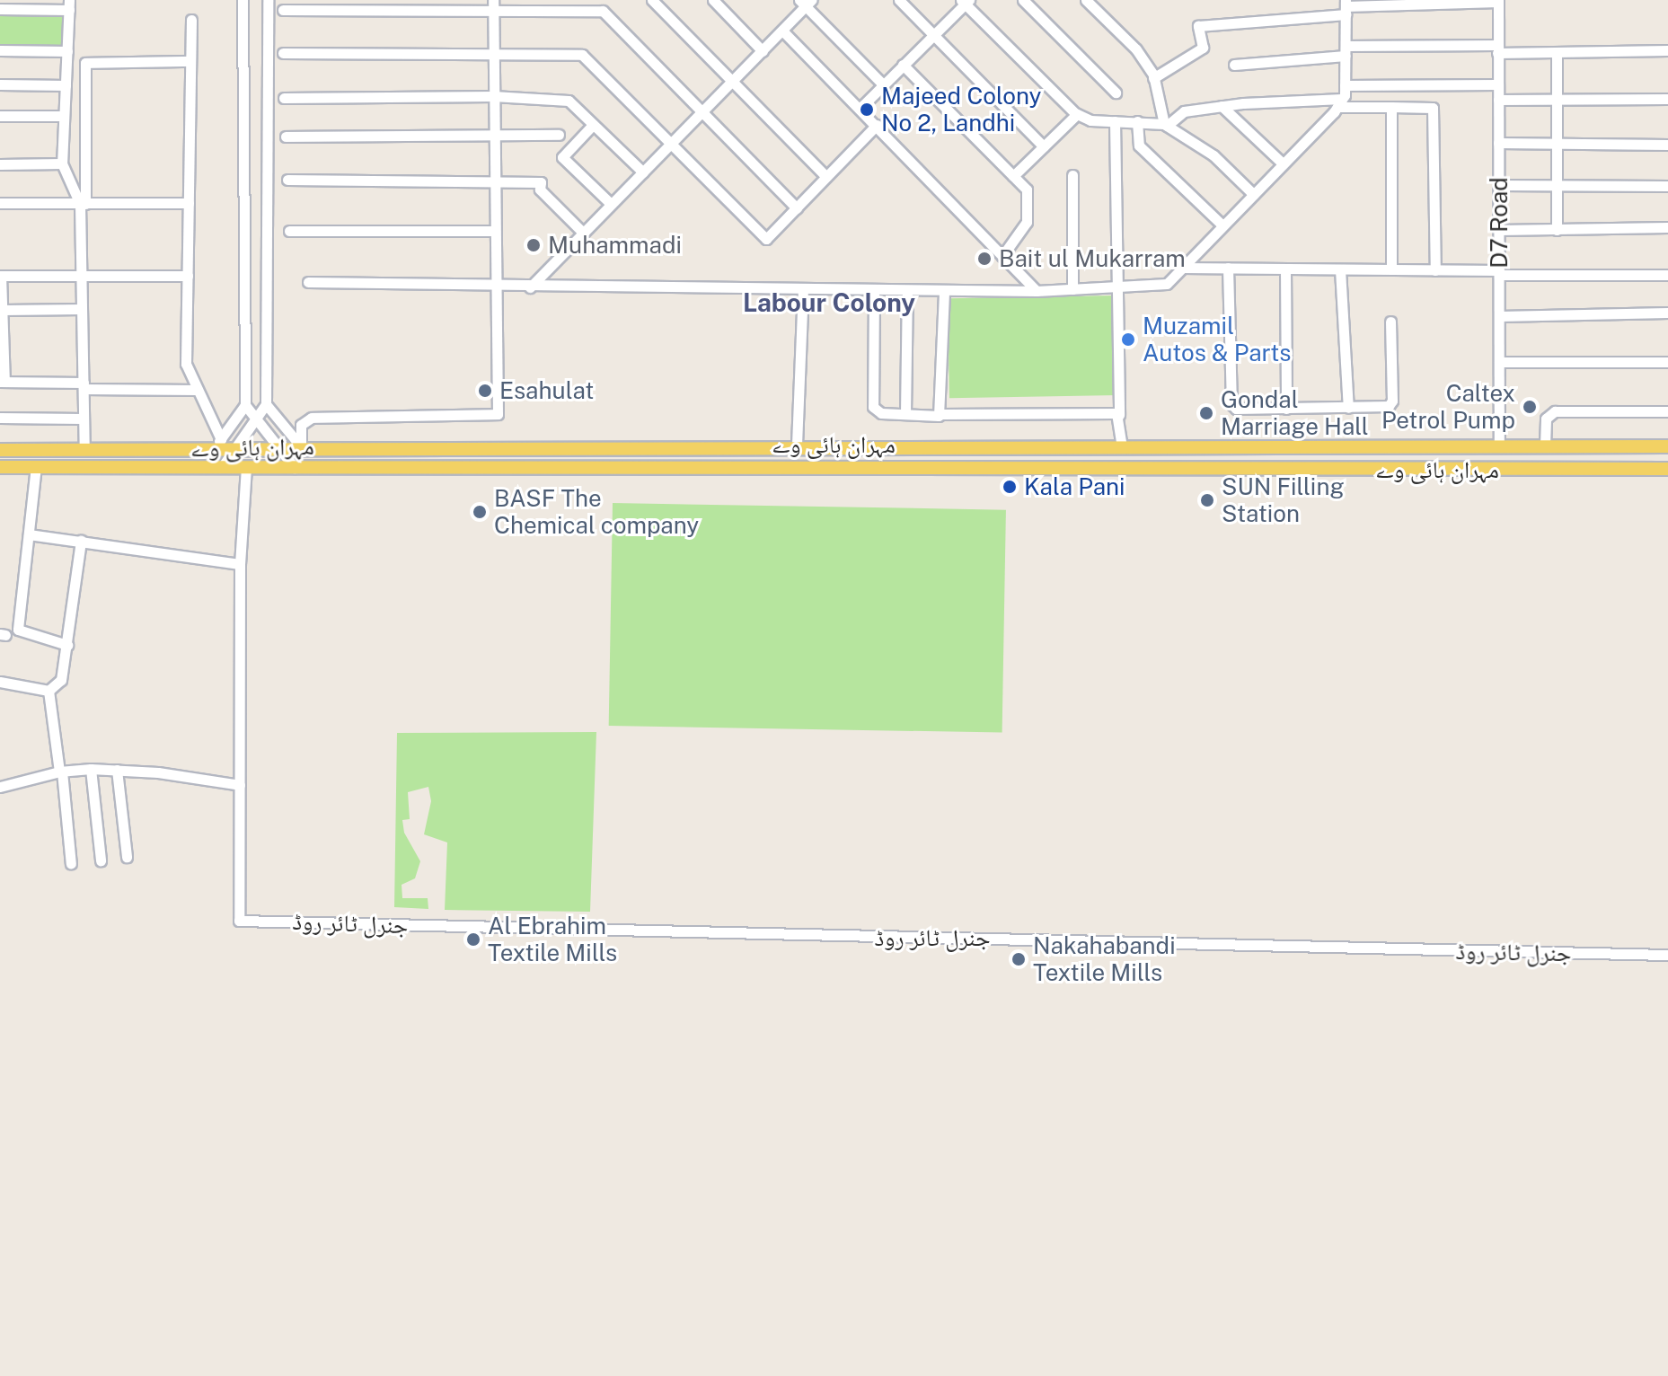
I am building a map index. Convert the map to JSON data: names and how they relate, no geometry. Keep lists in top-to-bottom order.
{
  "streets": {
    "main road": ["مہران ہائی وے"],
    "street": ["D7 Road", "جنرل ٹائر روڈ"]
  },
  "crossings": [
    ["D7 Road", "مہران ہائی وے"]
  ],
  "districts": ["Labour Colony"],
  "places": [
    "Majeed Colony No 2, Landhi",
    "Muhammadi",
    "Bait ul Mukarram",
    "Muzamil Autos & Parts",
    "Esahulat",
    "Caltex Petrol Pump",
    "Gondal Marriage Hall",
    "Kala Pani",
    "SUN Filling Station",
    "BASF The Chemical company",
    "Al Ebrahim Textile Mills",
    "Nakahabandi Textile Mills"
  ]
}
